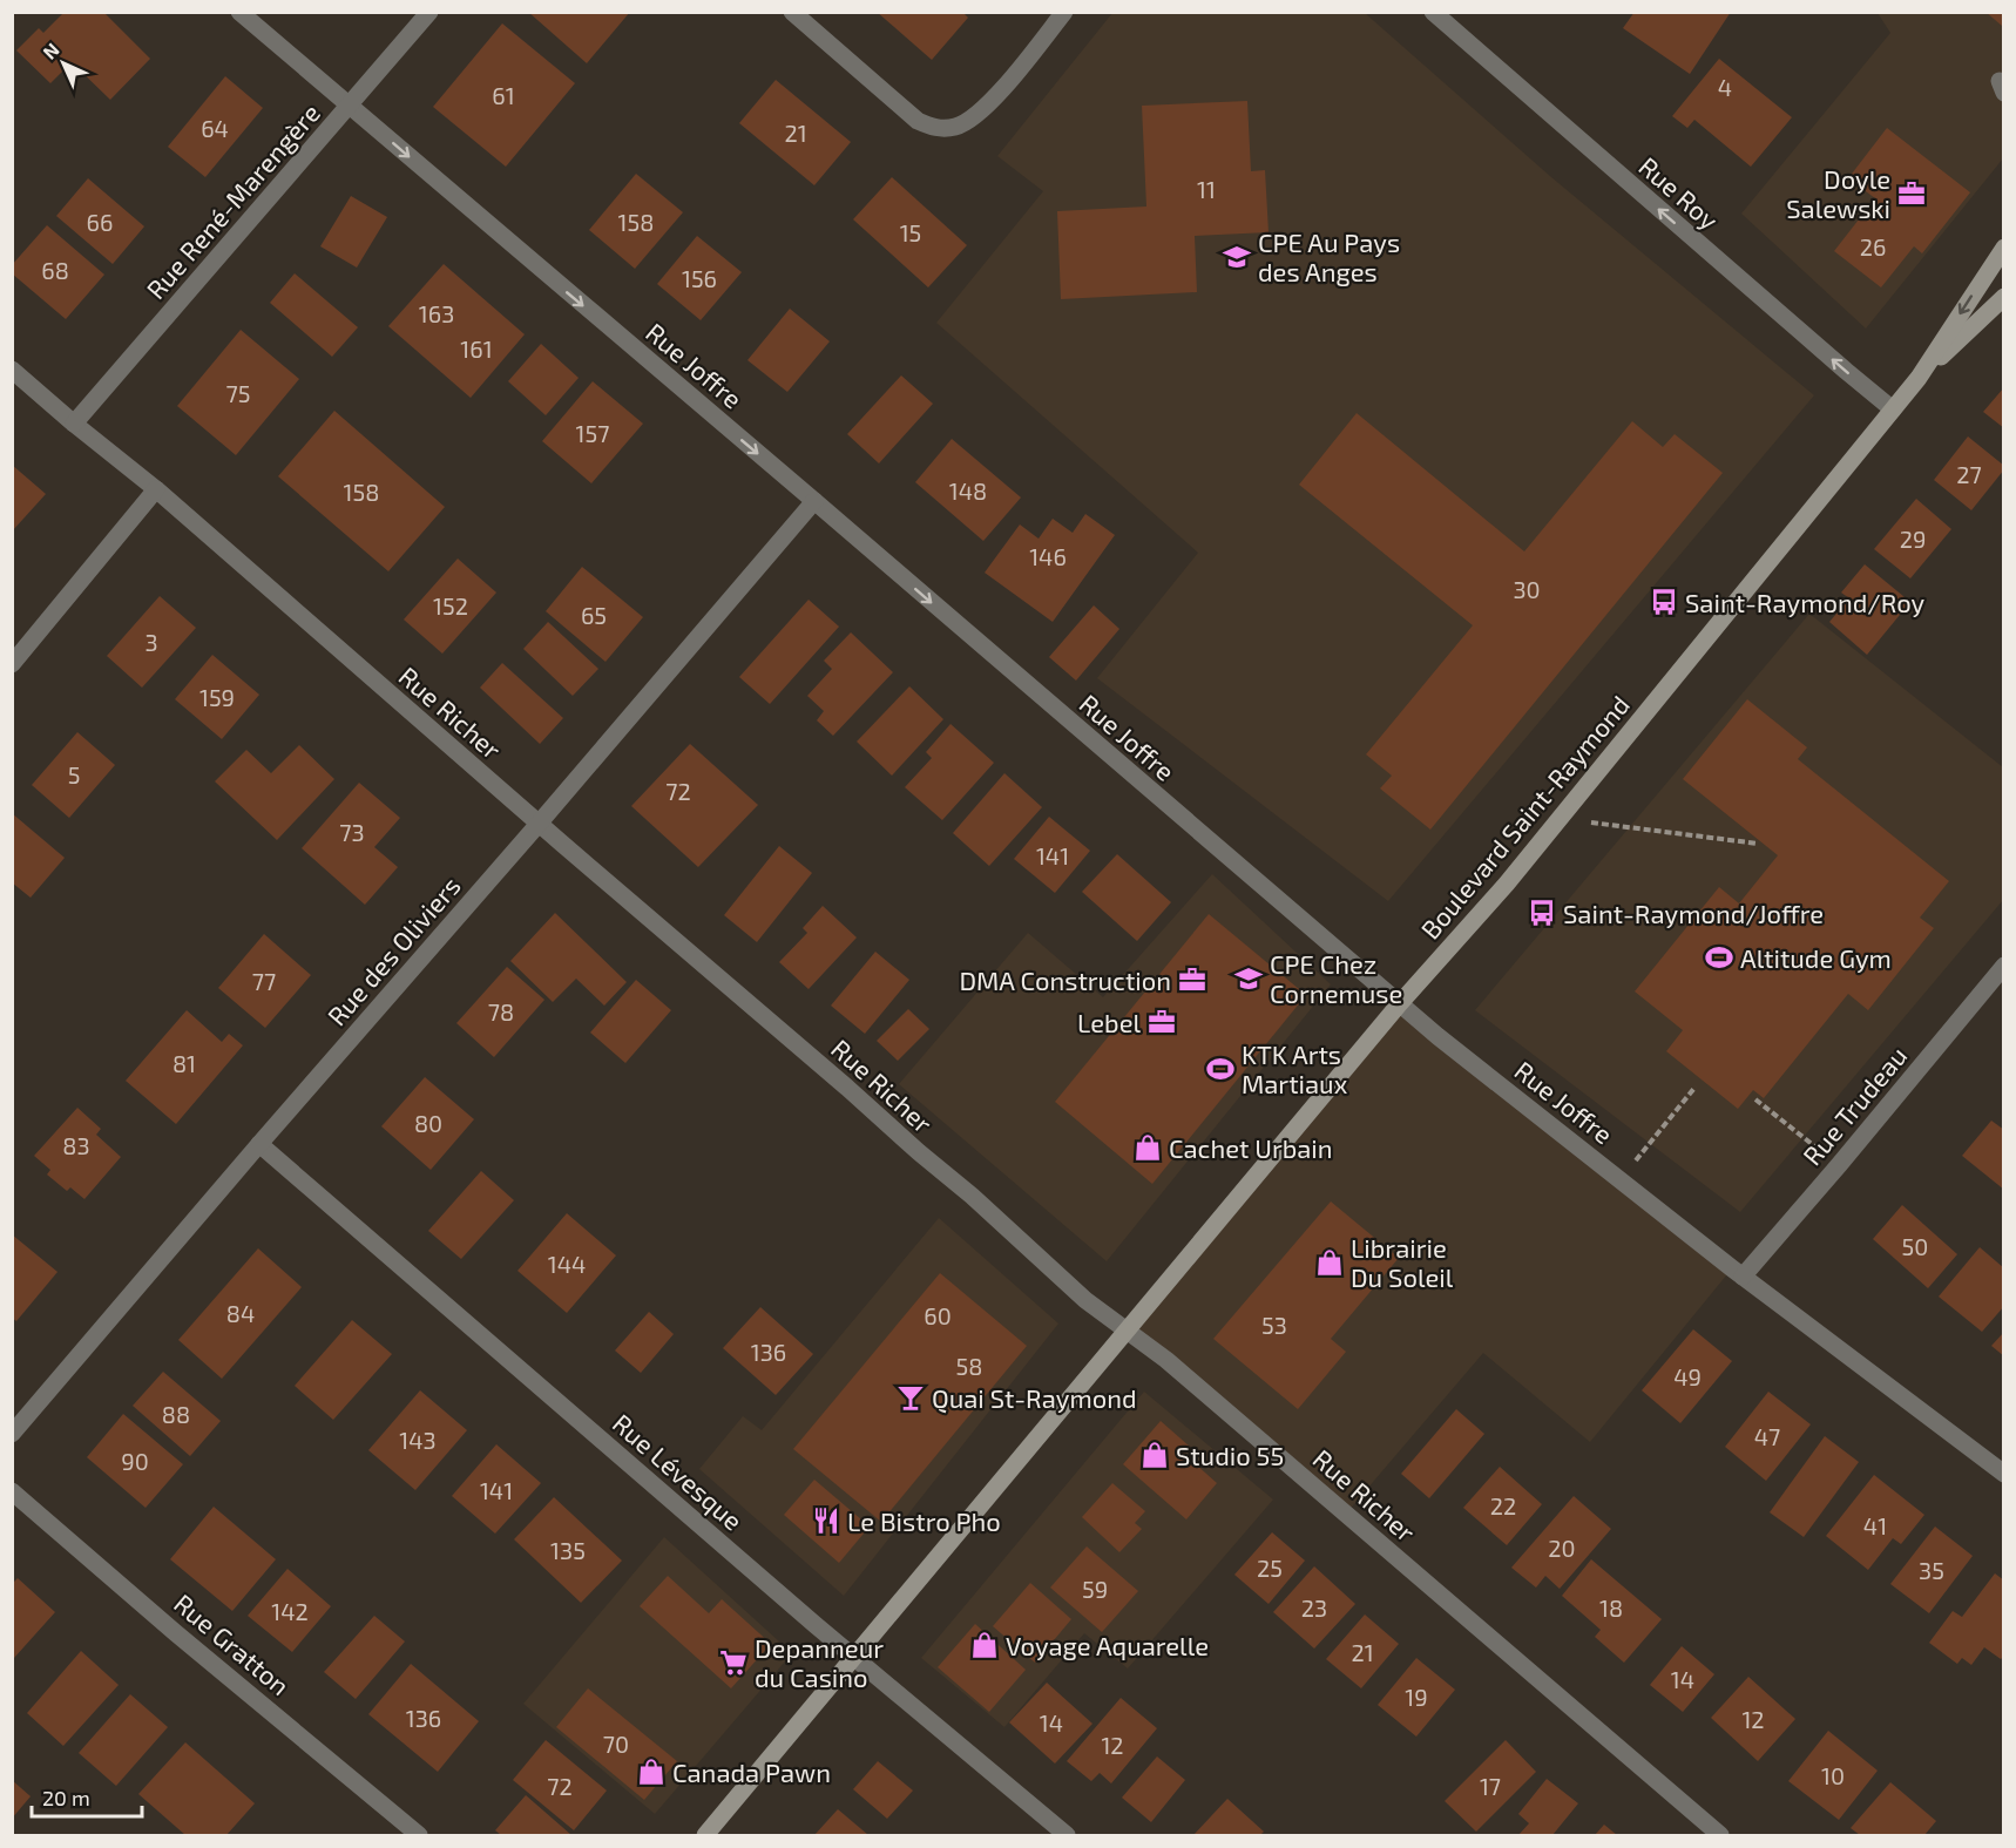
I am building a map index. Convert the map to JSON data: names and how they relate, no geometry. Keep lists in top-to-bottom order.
{
  "streets": {
    "main road": ["Boulevard Saint-Raymond"],
    "street": [
      "Rue Roy",
      "Rue René-Marengère",
      "Rue Joffre",
      "Rue Richer",
      "Rue des Oliviers",
      "Rue Trudeau",
      "Rue Lévesque",
      "Rue Gratton"
    ]
  },
  "crossings": [
    ["Rue Roy", "Boulevard Saint-Raymond"],
    ["Rue René-Marengère", "Rue Joffre"],
    ["Rue René-Marengère", "Rue Richer"],
    ["Rue Joffre", "Boulevard Saint-Raymond"],
    ["Rue Joffre", "Rue des Oliviers"],
    ["Rue Joffre", "Rue Trudeau"],
    ["Rue Richer", "Boulevard Saint-Raymond"],
    ["Rue Richer", "Rue des Oliviers"],
    ["Boulevard Saint-Raymond", "Rue Lévesque"],
    ["Rue des Oliviers", "Rue Lévesque"]
  ],
  "one_way": ["Rue Roy", "Rue Joffre"],
  "places": {
    "office": ["Doyle Salewski", "DMA Construction", "Lebel"],
    "school or university": ["CPE Au Pays des Anges", "CPE Chez Cornemuse"],
    "bus stop": ["Saint-Raymond/Roy", "Saint-Raymond/Joffre"],
    "sports": ["Altitude Gym", "KTK Arts Martiaux"],
    "shop": [
      "Cachet Urbain",
      "Librairie Du Soleil",
      "Studio 55",
      "Voyage Aquarelle",
      "Canada Pawn"
    ],
    "bar": ["Quai St-Raymond"],
    "restaurant": ["Le Bistro Pho"],
    "supermarket": ["Depanneur du Casino"]
  },
  "house_numbers": [
    "4",
    "61",
    "64",
    "21",
    "11",
    "66",
    "158",
    "15",
    "26",
    "68",
    "156",
    "163",
    "161",
    "75",
    "157",
    "27",
    "148",
    "158",
    "29",
    "146",
    "30",
    "152",
    "65",
    "3",
    "159",
    "5",
    "72",
    "73",
    "141",
    "77",
    "78",
    "81",
    "80",
    "83",
    "50",
    "144",
    "84",
    "60",
    "53",
    "136",
    "58",
    "49",
    "88",
    "47",
    "143",
    "90",
    "141",
    "22",
    "41",
    "20",
    "135",
    "25",
    "35",
    "59",
    "23",
    "18",
    "142",
    "21",
    "14",
    "19",
    "136",
    "12",
    "14",
    "70",
    "12",
    "10",
    "72",
    "17"
  ],
  "scale_bar": "20 m",
  "north": "top left"
}
